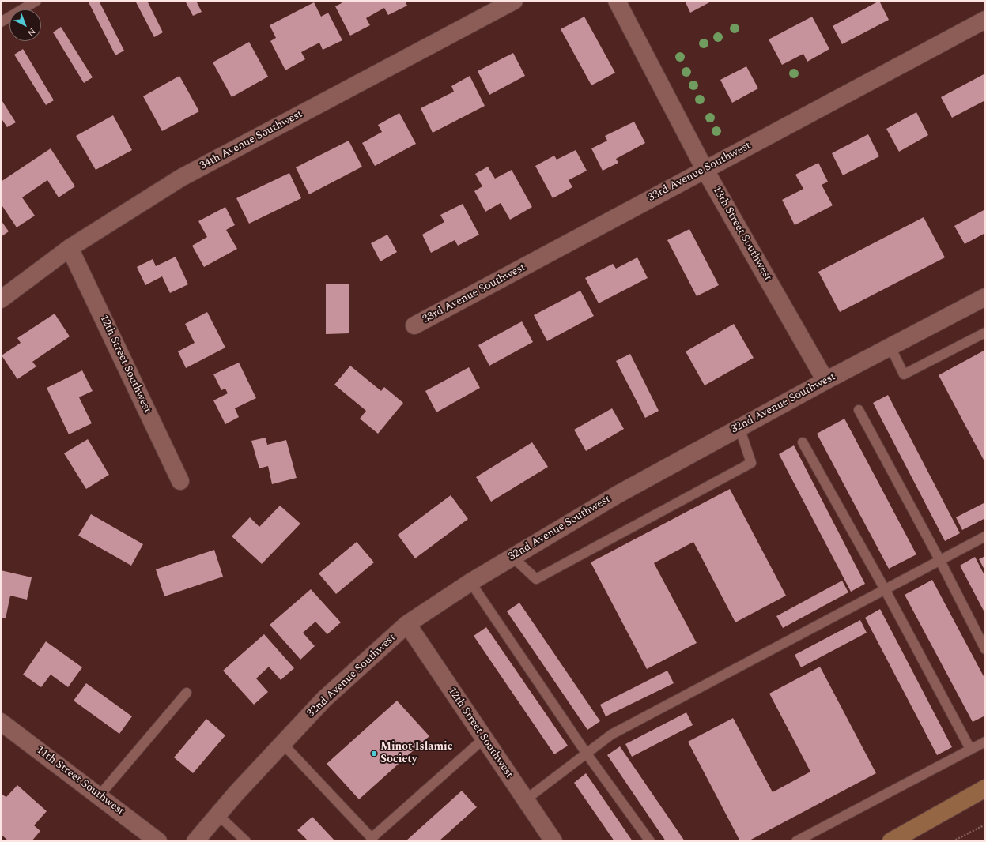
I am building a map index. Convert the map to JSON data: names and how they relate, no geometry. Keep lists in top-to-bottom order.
{
  "streets": {
    "street": [
      "34th Avenue Southwest",
      "33rd Avenue Southwest",
      "13th Street Southwest",
      "12th Street Southwest",
      "32nd Avenue Southwest",
      "11th Street Southwest"
    ]
  },
  "crossings": [
    ["34th Avenue Southwest", "12th Street Southwest"],
    ["33rd Avenue Southwest", "13th Street Southwest"],
    ["13th Street Southwest", "32nd Avenue Southwest"],
    ["12th Street Southwest", "32nd Avenue Southwest"]
  ],
  "places": ["Minot Islamic Society"],
  "north": "bottom right"
}
